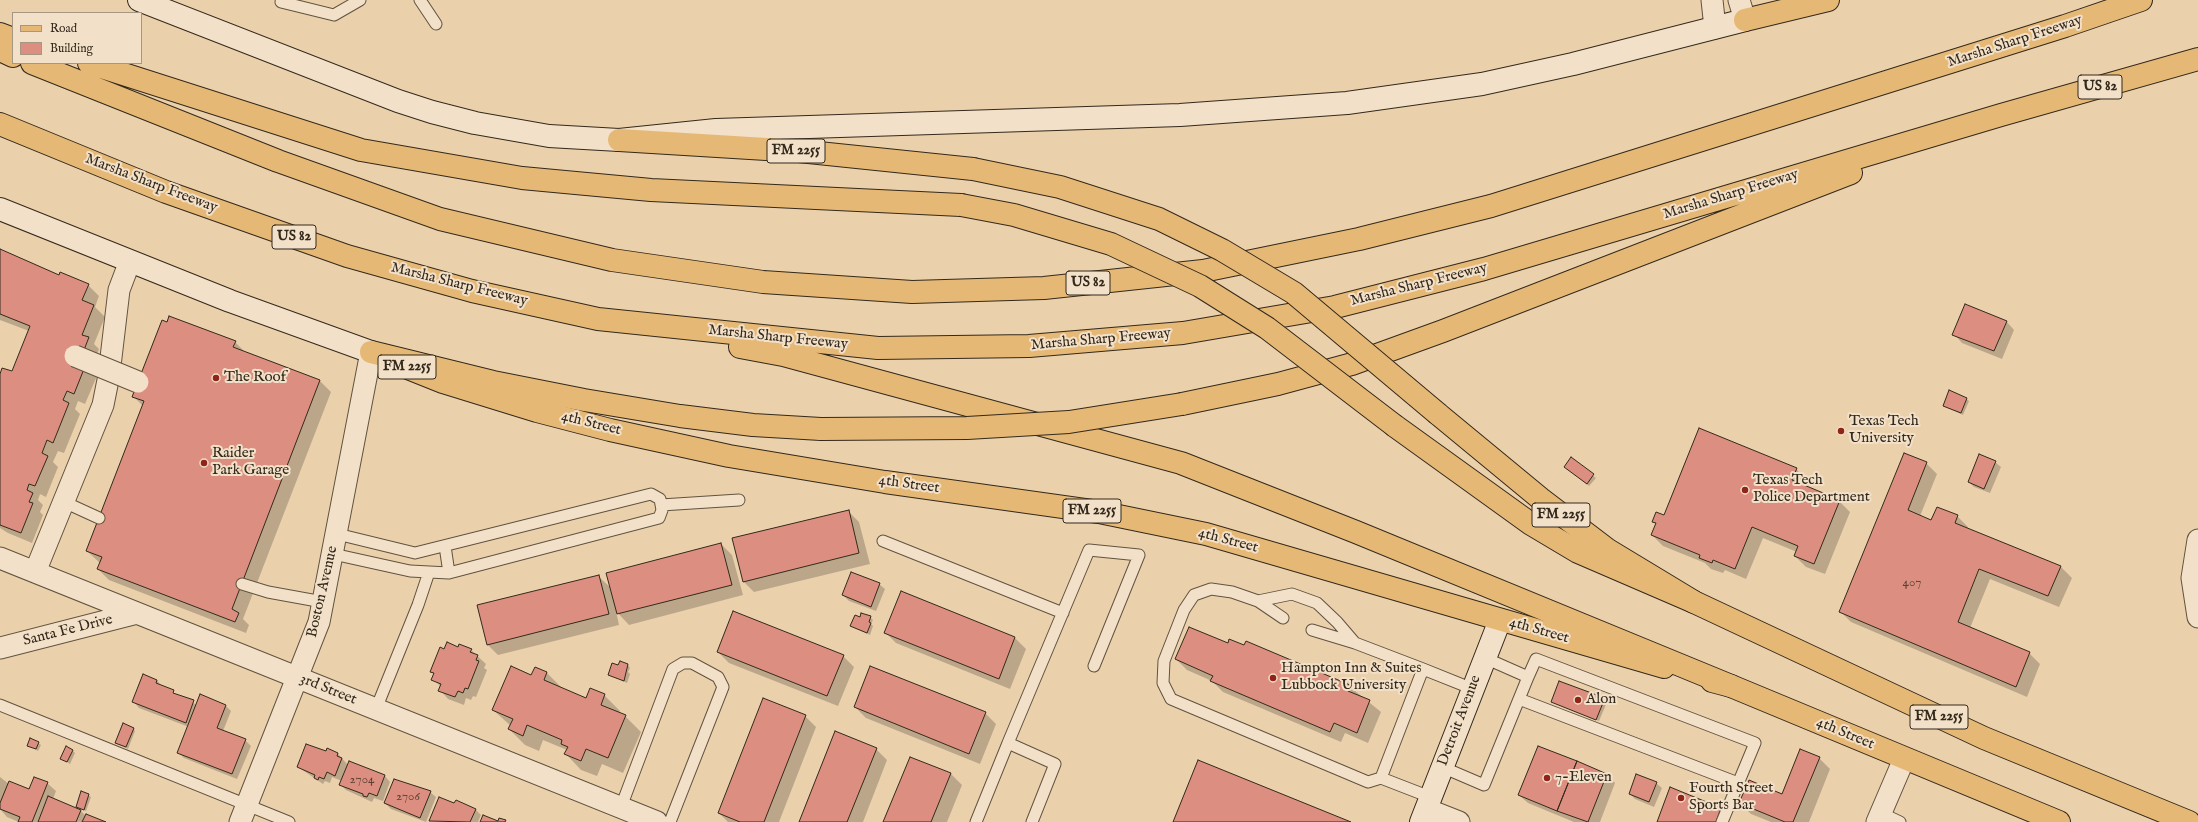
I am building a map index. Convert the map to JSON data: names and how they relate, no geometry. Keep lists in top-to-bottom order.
{
  "streets": {
    "main road": [
      "Marsha Sharp Freeway",
      "US 82",
      "FM 2255",
      "4th Street",
      "Detroit Avenue"
    ],
    "street": ["Boston Avenue", "Santa Fe Drive", "3rd Street"]
  },
  "crossings": [
    ["4th Street", "Boston Avenue"],
    ["4th Street", "Detroit Avenue"],
    ["Boston Avenue", "3rd Street"],
    ["Santa Fe Drive", "3rd Street"]
  ],
  "places": [
    "The Roof",
    "Texas Tech University",
    "Raider Park Garage",
    "Texas Tech Police Department",
    "Hampton Inn & Suites Lubbock University",
    "Alon",
    "7-Eleven",
    "Fourth Street Sports Bar"
  ],
  "house_numbers": ["407", "2704", "2706"],
  "legend": ["Road", "Building"]
}
